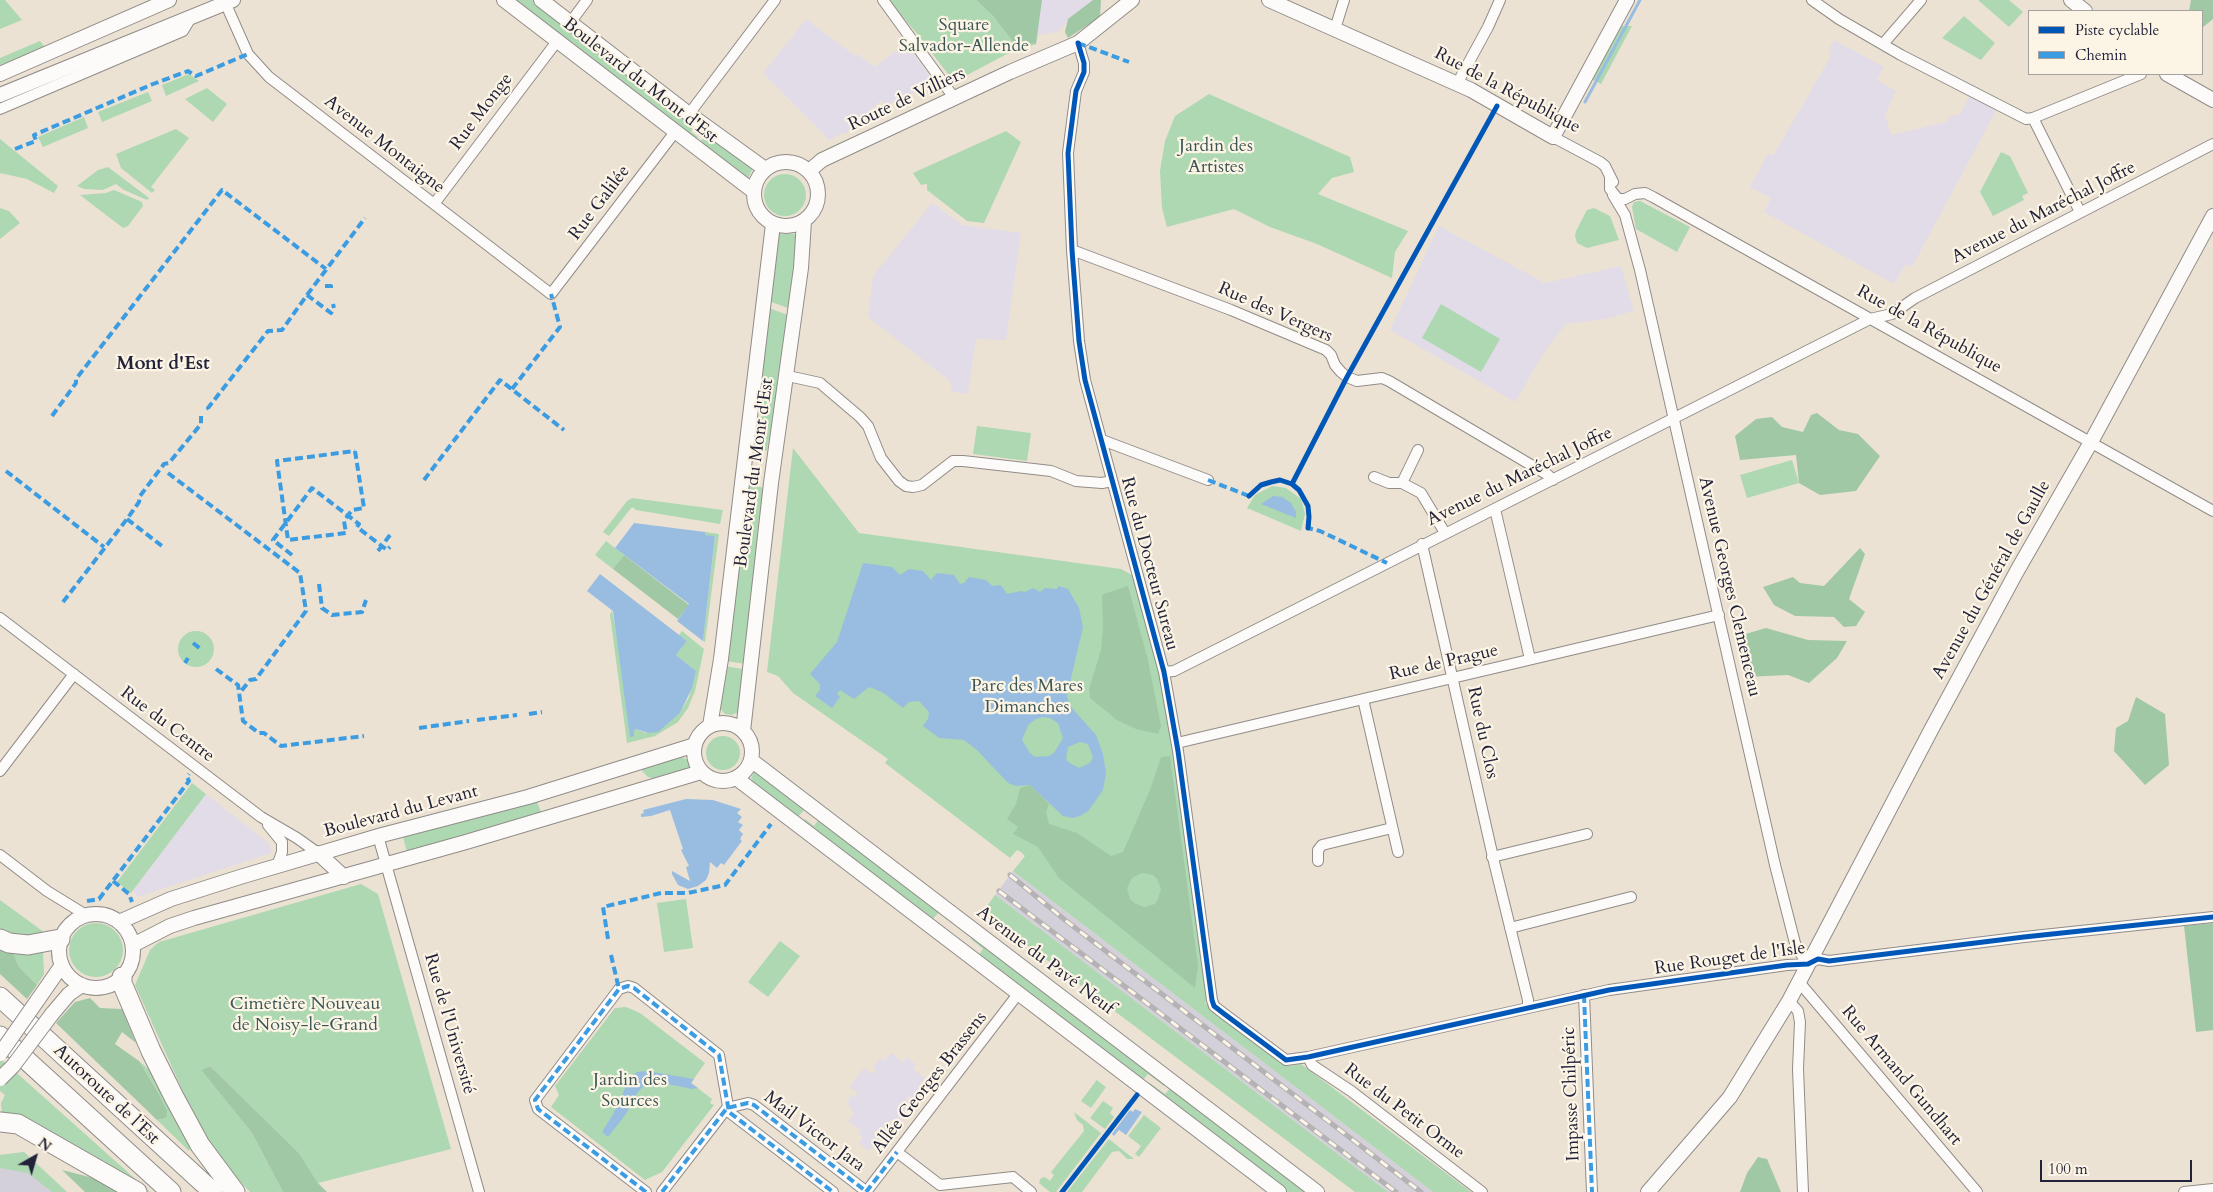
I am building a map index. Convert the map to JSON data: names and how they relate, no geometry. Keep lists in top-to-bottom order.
{
  "streets": {
    "highway": ["Autoroute de l’Est"],
    "main road": [
      "Boulevard du Mont d'Est",
      "Rue de la République",
      "Route de Villiers",
      "Avenue du Général de Gaulle",
      "Boulevard du Levant",
      "Avenue du Pavé Neuf"
    ],
    "street": [
      "Rue Monge",
      "Avenue Montaigne",
      "Rue Galilée",
      "Avenue du Maréchal Joffre",
      "Rue des Vergers",
      "Rue du Docteur Sureau",
      "Avenue Georges Clemenceau",
      "Rue de Prague",
      "Rue du Centre",
      "Rue du Clos",
      "Rue Rouget de l'Isle",
      "Rue de l'Université",
      "Rue Armand Gundhart",
      "Allée Georges Brassens",
      "Impasse Chilpéric",
      "Rue du Petit Orme",
      "Mail Victor Jara"
    ]
  },
  "crossings": [
    ["Boulevard du Mont d'Est", "Route de Villiers"],
    ["Boulevard du Mont d'Est", "Rue Monge"],
    ["Boulevard du Mont d'Est", "Rue Galilée"],
    ["Boulevard du Mont d'Est", "Boulevard du Levant"],
    ["Boulevard du Mont d'Est", "Avenue du Pavé Neuf"],
    ["Rue de la République", "Avenue du Maréchal Joffre"],
    ["Rue de la République", "Avenue du Général de Gaulle"],
    ["Rue de la République", "Avenue Georges Clemenceau"],
    ["Route de Villiers", "Rue du Docteur Sureau"],
    ["Rue Monge", "Avenue Montaigne"],
    ["Avenue Montaigne", "Rue Galilée"],
    ["Avenue du Maréchal Joffre", "Rue des Vergers"],
    ["Avenue du Maréchal Joffre", "Rue du Docteur Sureau"],
    ["Avenue du Maréchal Joffre", "Avenue Georges Clemenceau"],
    ["Avenue du Maréchal Joffre", "Rue du Clos"],
    ["Rue des Vergers", "Rue du Docteur Sureau"],
    ["Rue du Docteur Sureau", "Rue de Prague"],
    ["Rue du Docteur Sureau", "Rue Rouget de l'Isle"],
    ["Avenue du Général de Gaulle", "Avenue Georges Clemenceau"],
    ["Avenue du Général de Gaulle", "Rue Rouget de l'Isle"],
    ["Avenue du Général de Gaulle", "Rue Armand Gundhart"],
    ["Avenue Georges Clemenceau", "Rue de Prague"],
    ["Avenue Georges Clemenceau", "Rue Rouget de l'Isle"],
    ["Rue de Prague", "Rue du Clos"],
    ["Rue du Centre", "Boulevard du Levant"],
    ["Rue du Clos", "Rue Rouget de l'Isle"],
    ["Boulevard du Levant", "Avenue du Pavé Neuf"],
    ["Boulevard du Levant", "Rue de l'Université"],
    ["Rue Rouget de l'Isle", "Impasse Chilpéric"],
    ["Rue Rouget de l'Isle", "Rue du Petit Orme"],
    ["Allée Georges Brassens", "Mail Victor Jara"]
  ],
  "districts": ["Mont d'Est"],
  "parks": [
    "Square Salvador-Allende",
    "Jardin des Artistes",
    "Parc des Mares Dimanches",
    "Cimetière Nouveau de Noisy-le-Grand",
    "Jardin des Sources"
  ],
  "legend": ["Piste cyclable", "Chemin"],
  "scale_bar": "100 m",
  "north": "top right"
}
